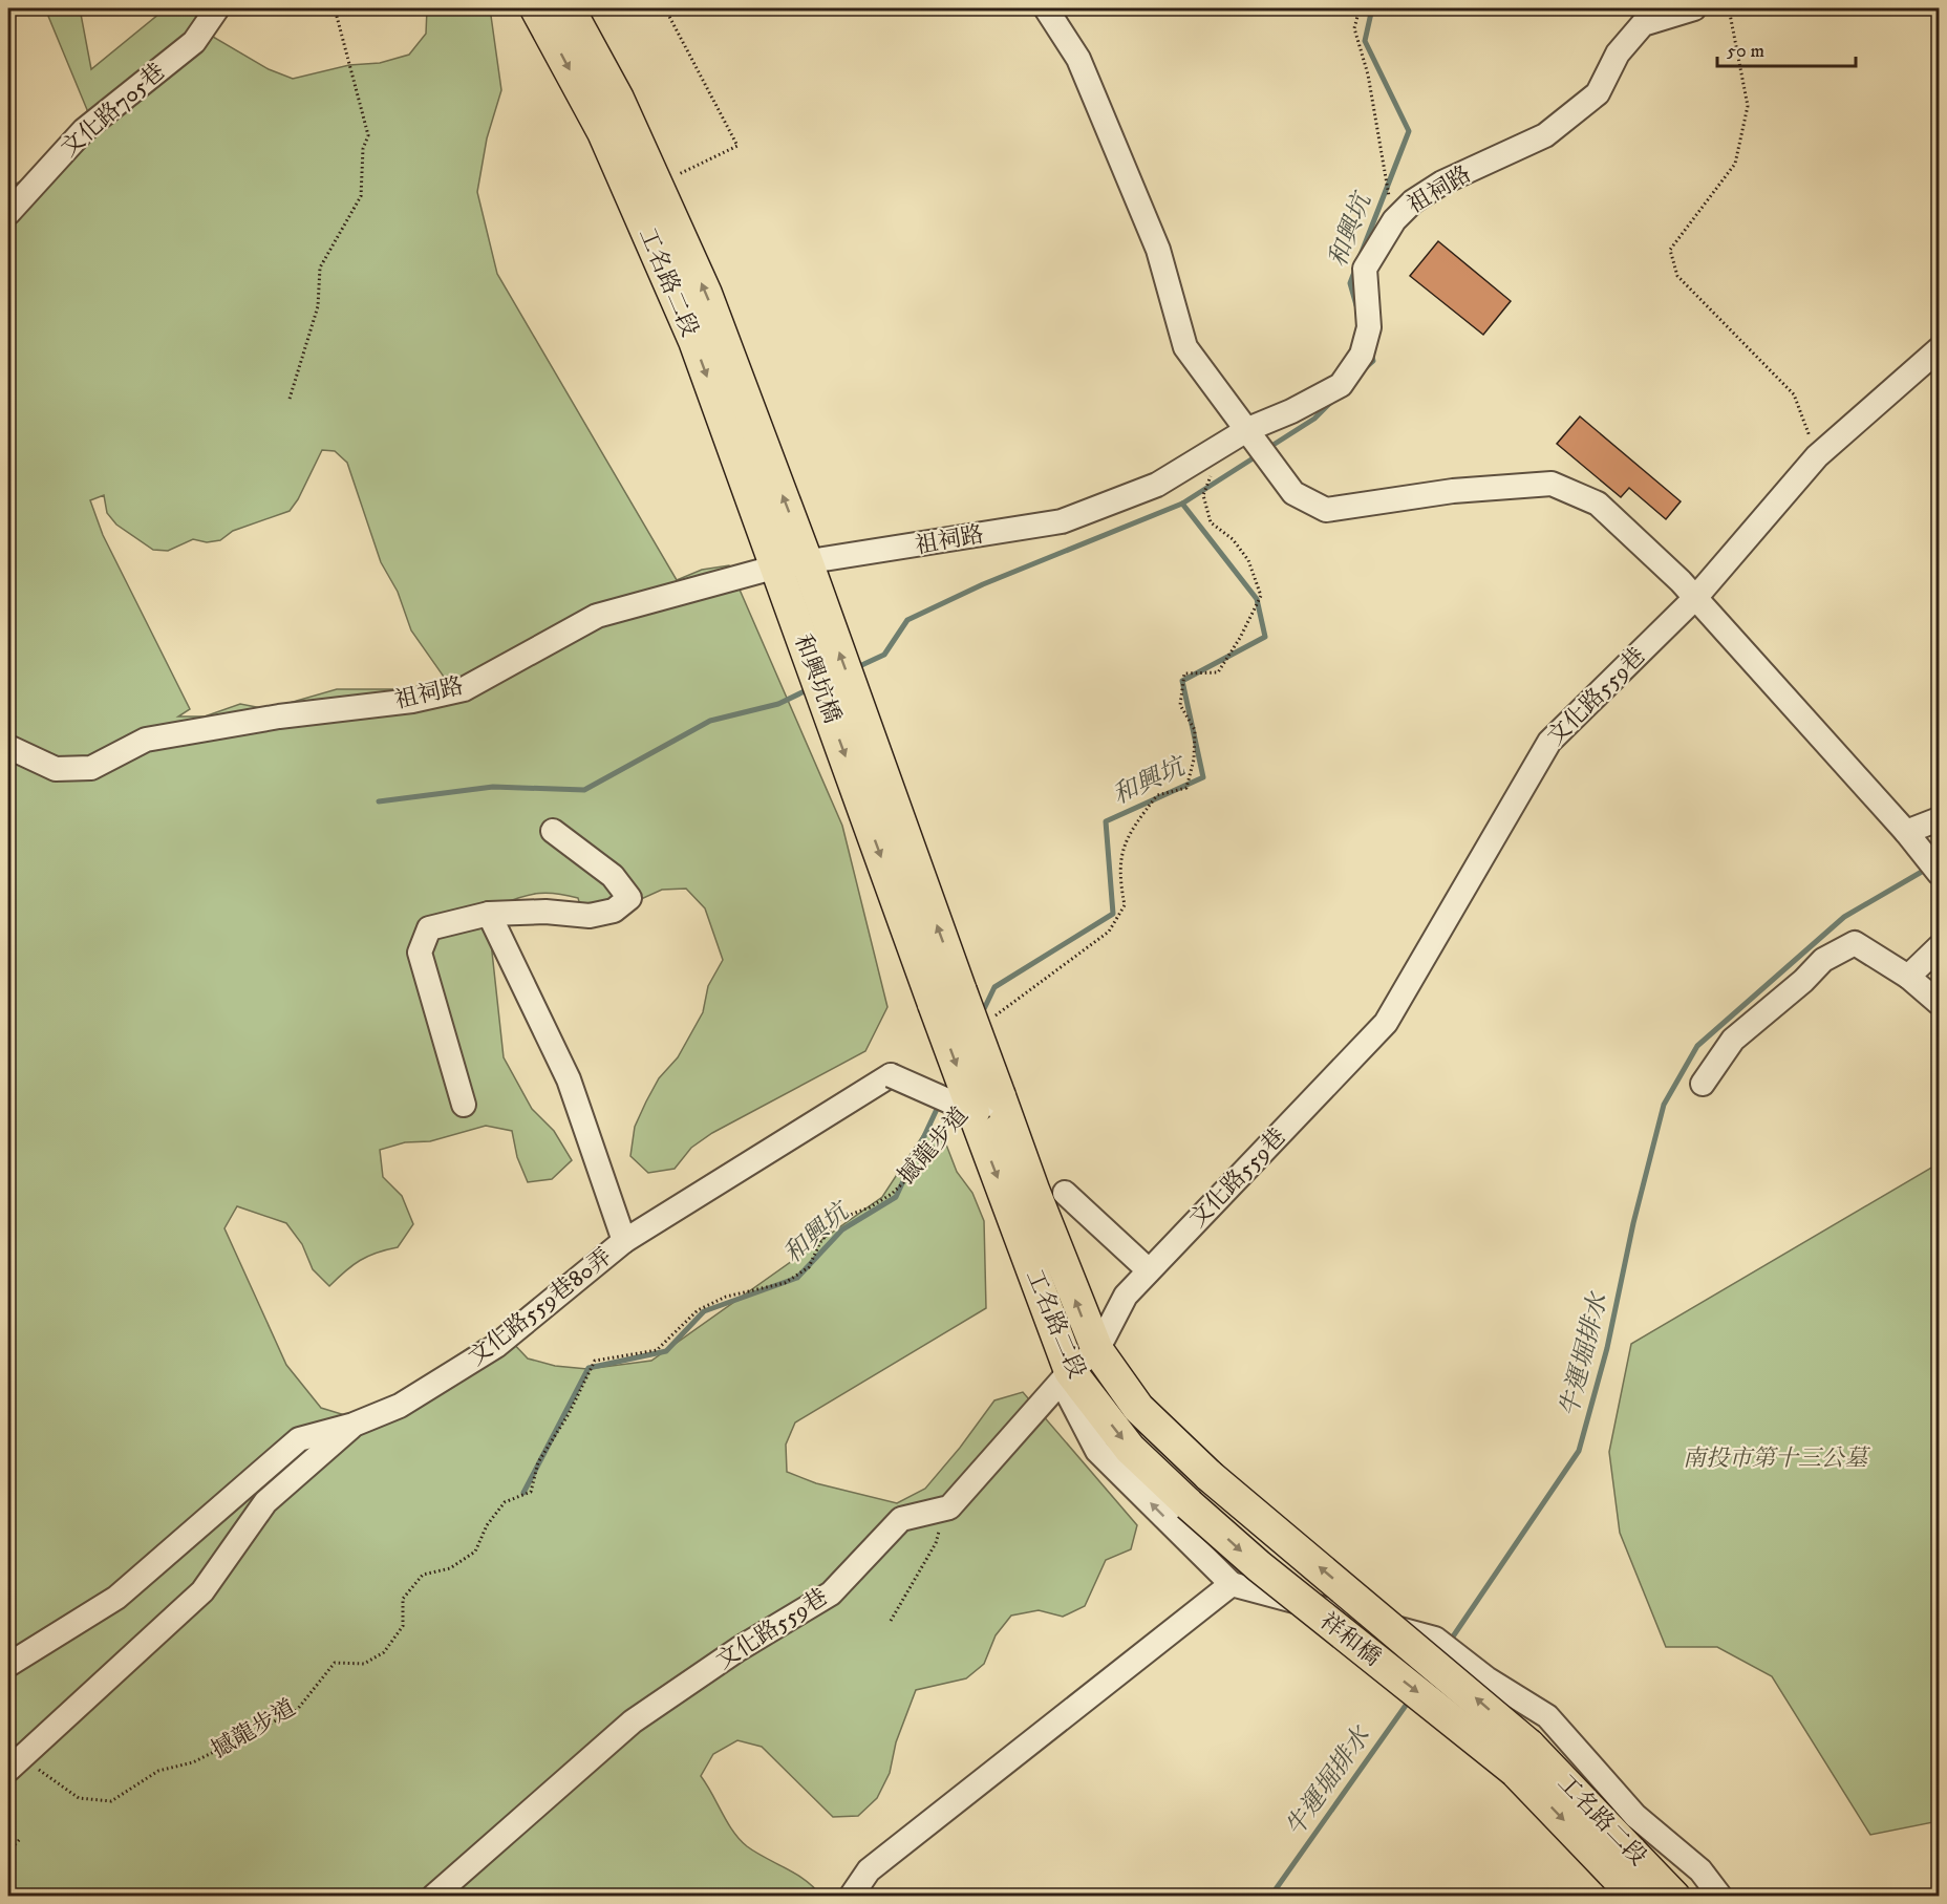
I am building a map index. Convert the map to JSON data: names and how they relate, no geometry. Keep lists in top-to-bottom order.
{
  "streets": {
    "main road": ["工名路二段", "和興坑橋", "祥和橋"],
    "lane": [
      "文化路705巷",
      "祖祠路",
      "文化路559巷",
      "文化路559巷80弄"
    ],
    "path": ["撼龍步道"]
  },
  "crossings": [
    ["祖祠路", "工名路二段"],
    ["祖祠路", "和興坑橋"],
    ["工名路二段", "和興坑橋"],
    ["工名路二段", "文化路559巷"],
    ["工名路二段", "撼龍步道"],
    ["工名路二段", "文化路559巷80弄"],
    ["工名路二段", "祥和橋"],
    ["撼龍步道", "文化路559巷80弄"]
  ],
  "water": ["和興坑", "牛運堀排水"],
  "parks": ["南投市第十三公墓"],
  "scale_bar": "50 m"
}
